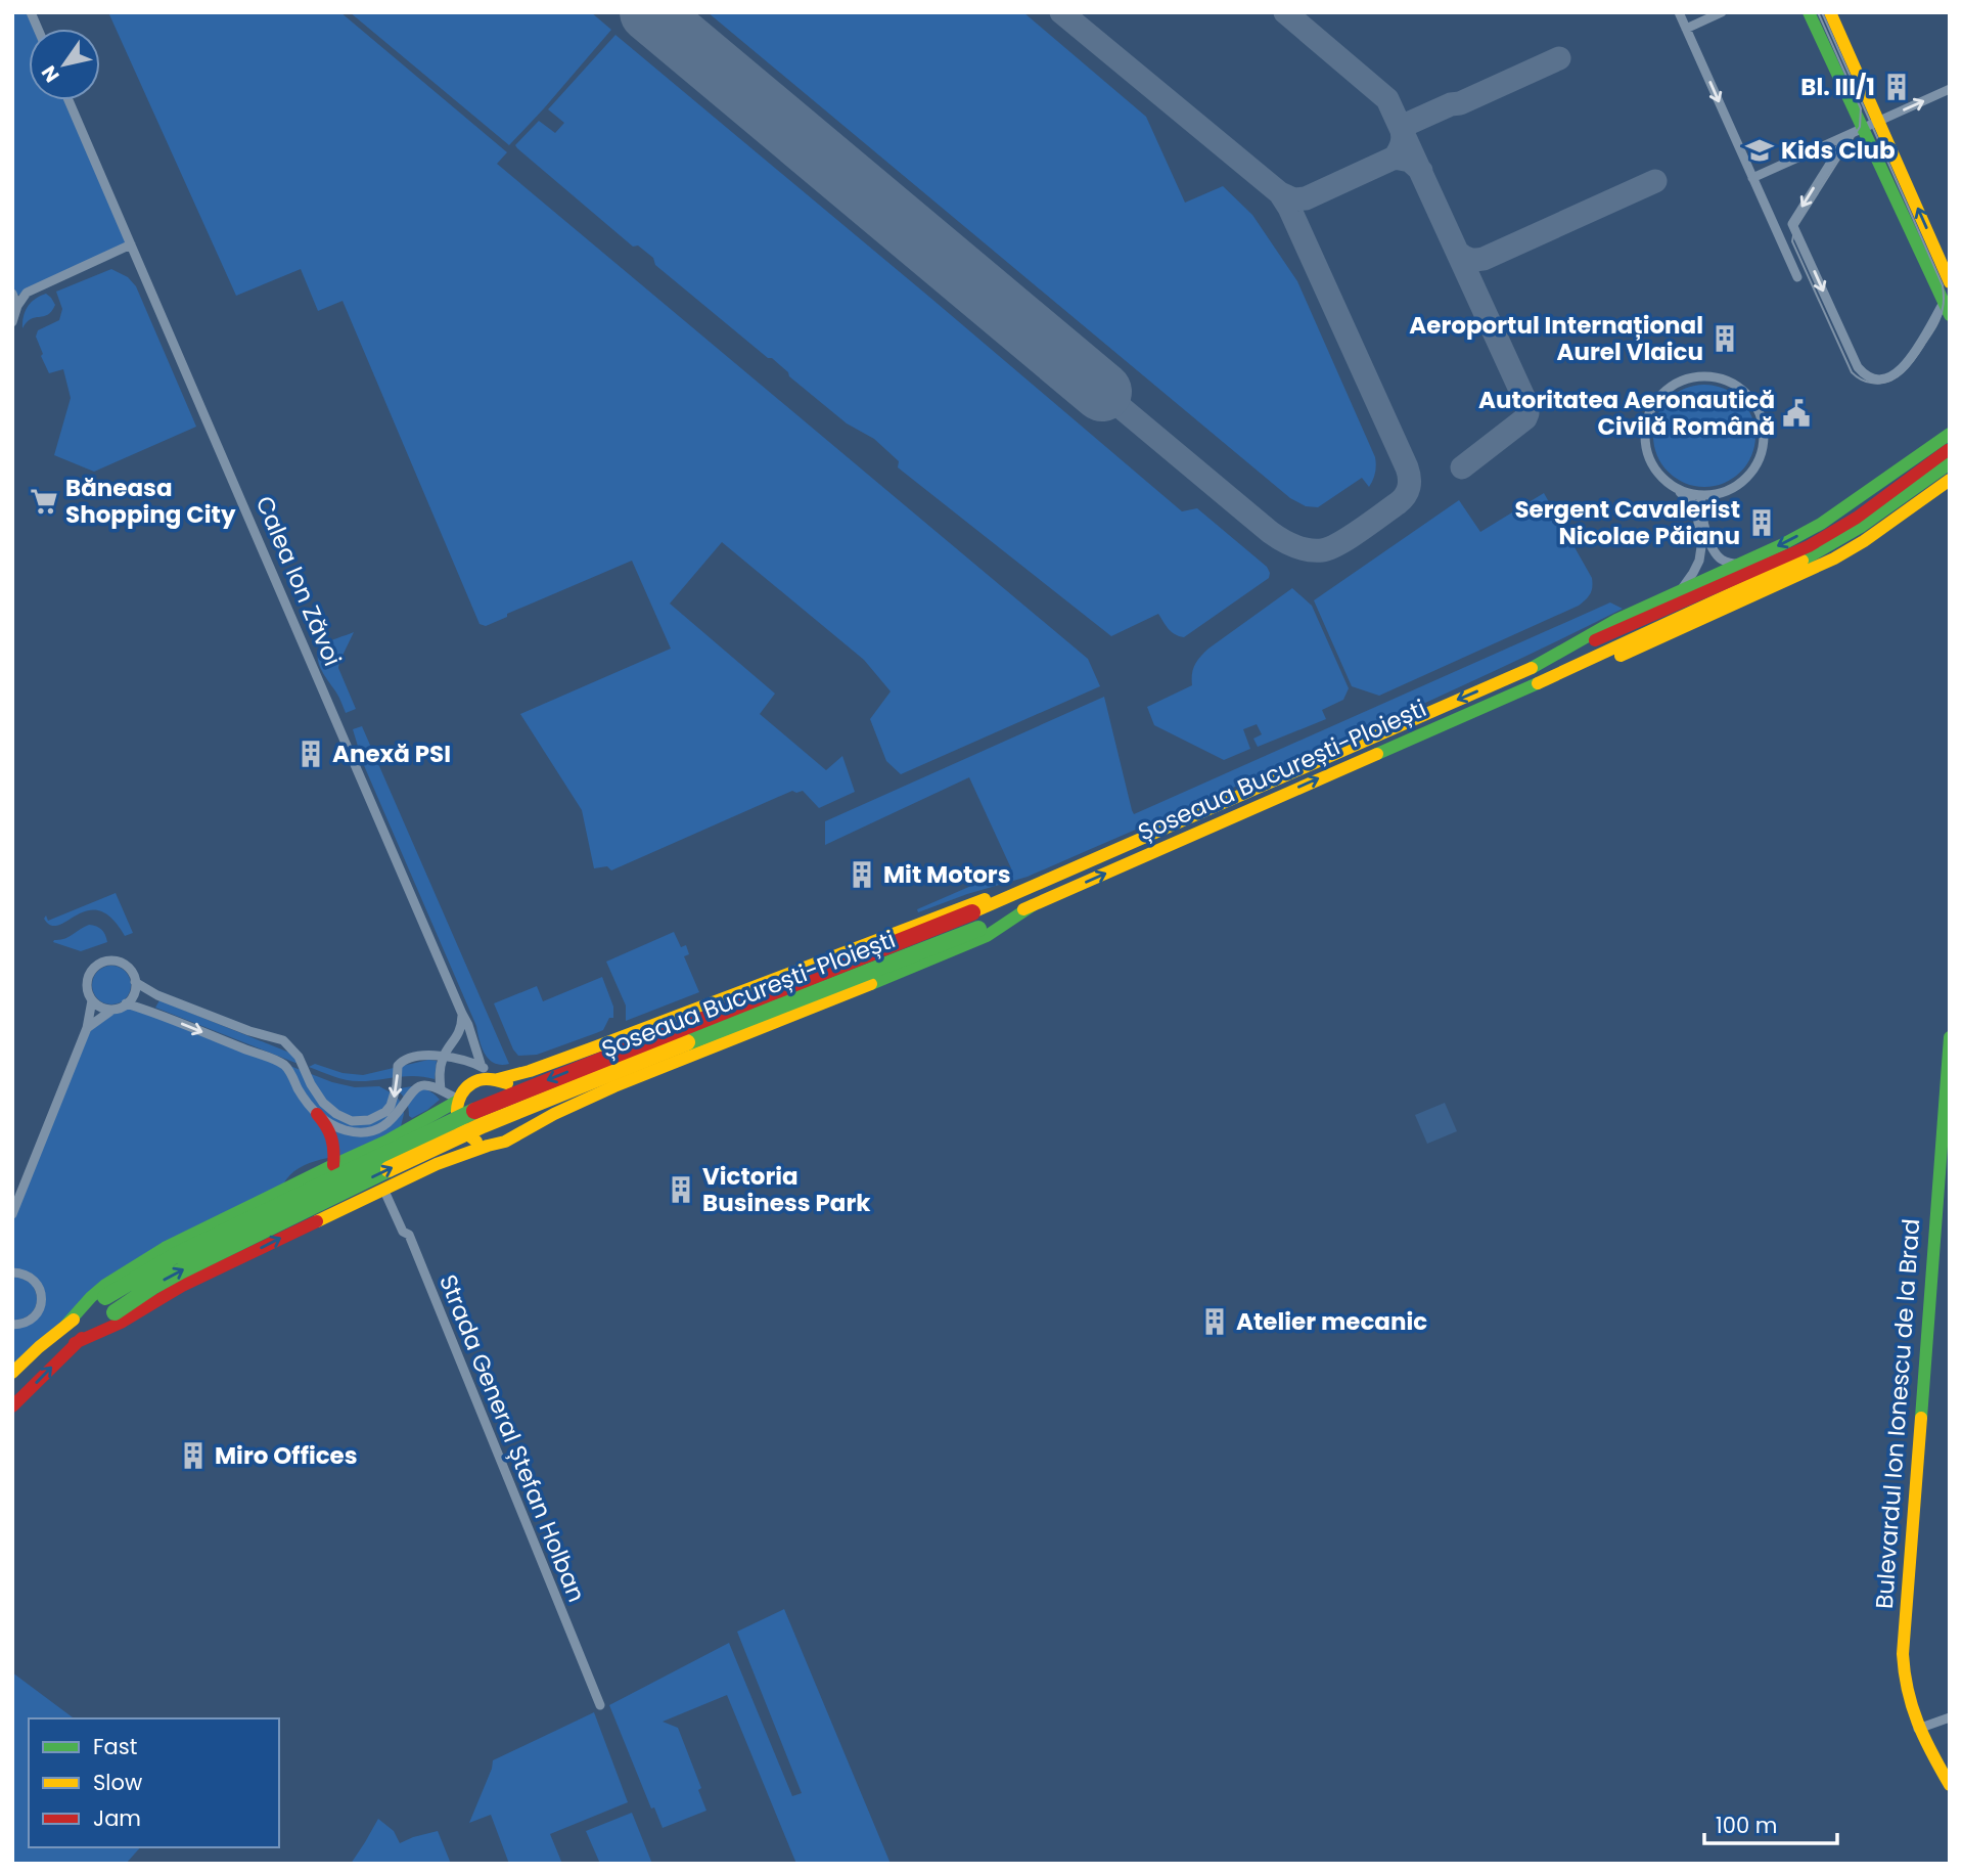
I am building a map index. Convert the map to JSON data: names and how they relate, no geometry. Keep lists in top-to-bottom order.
{
  "streets": {
    "main road": ["Șoseaua București-Ploiești", "Bulevardul Ion Ionescu de la Brad"],
    "street": ["Calea Ion Zăvoi", "Strada General Ștefan Holban"]
  },
  "places": {
    "building": [
      "Bl. III/1",
      "Aeroportul Internațional Aurel Vlaicu",
      "Sergent Cavalerist Nicolae Păianu",
      "Anexă PSI",
      "Mit Motors",
      "Victoria Business Park",
      "Atelier mecanic",
      "Miro Offices"
    ],
    "school or university": ["Kids Club"],
    "public building": ["Autoritatea Aeronautică Civilă Română"],
    "supermarket": ["Băneasa Shopping City"]
  },
  "legend": ["Fast", "Slow", "Jam"],
  "scale_bar": "100 m",
  "north": "bottom left"
}
